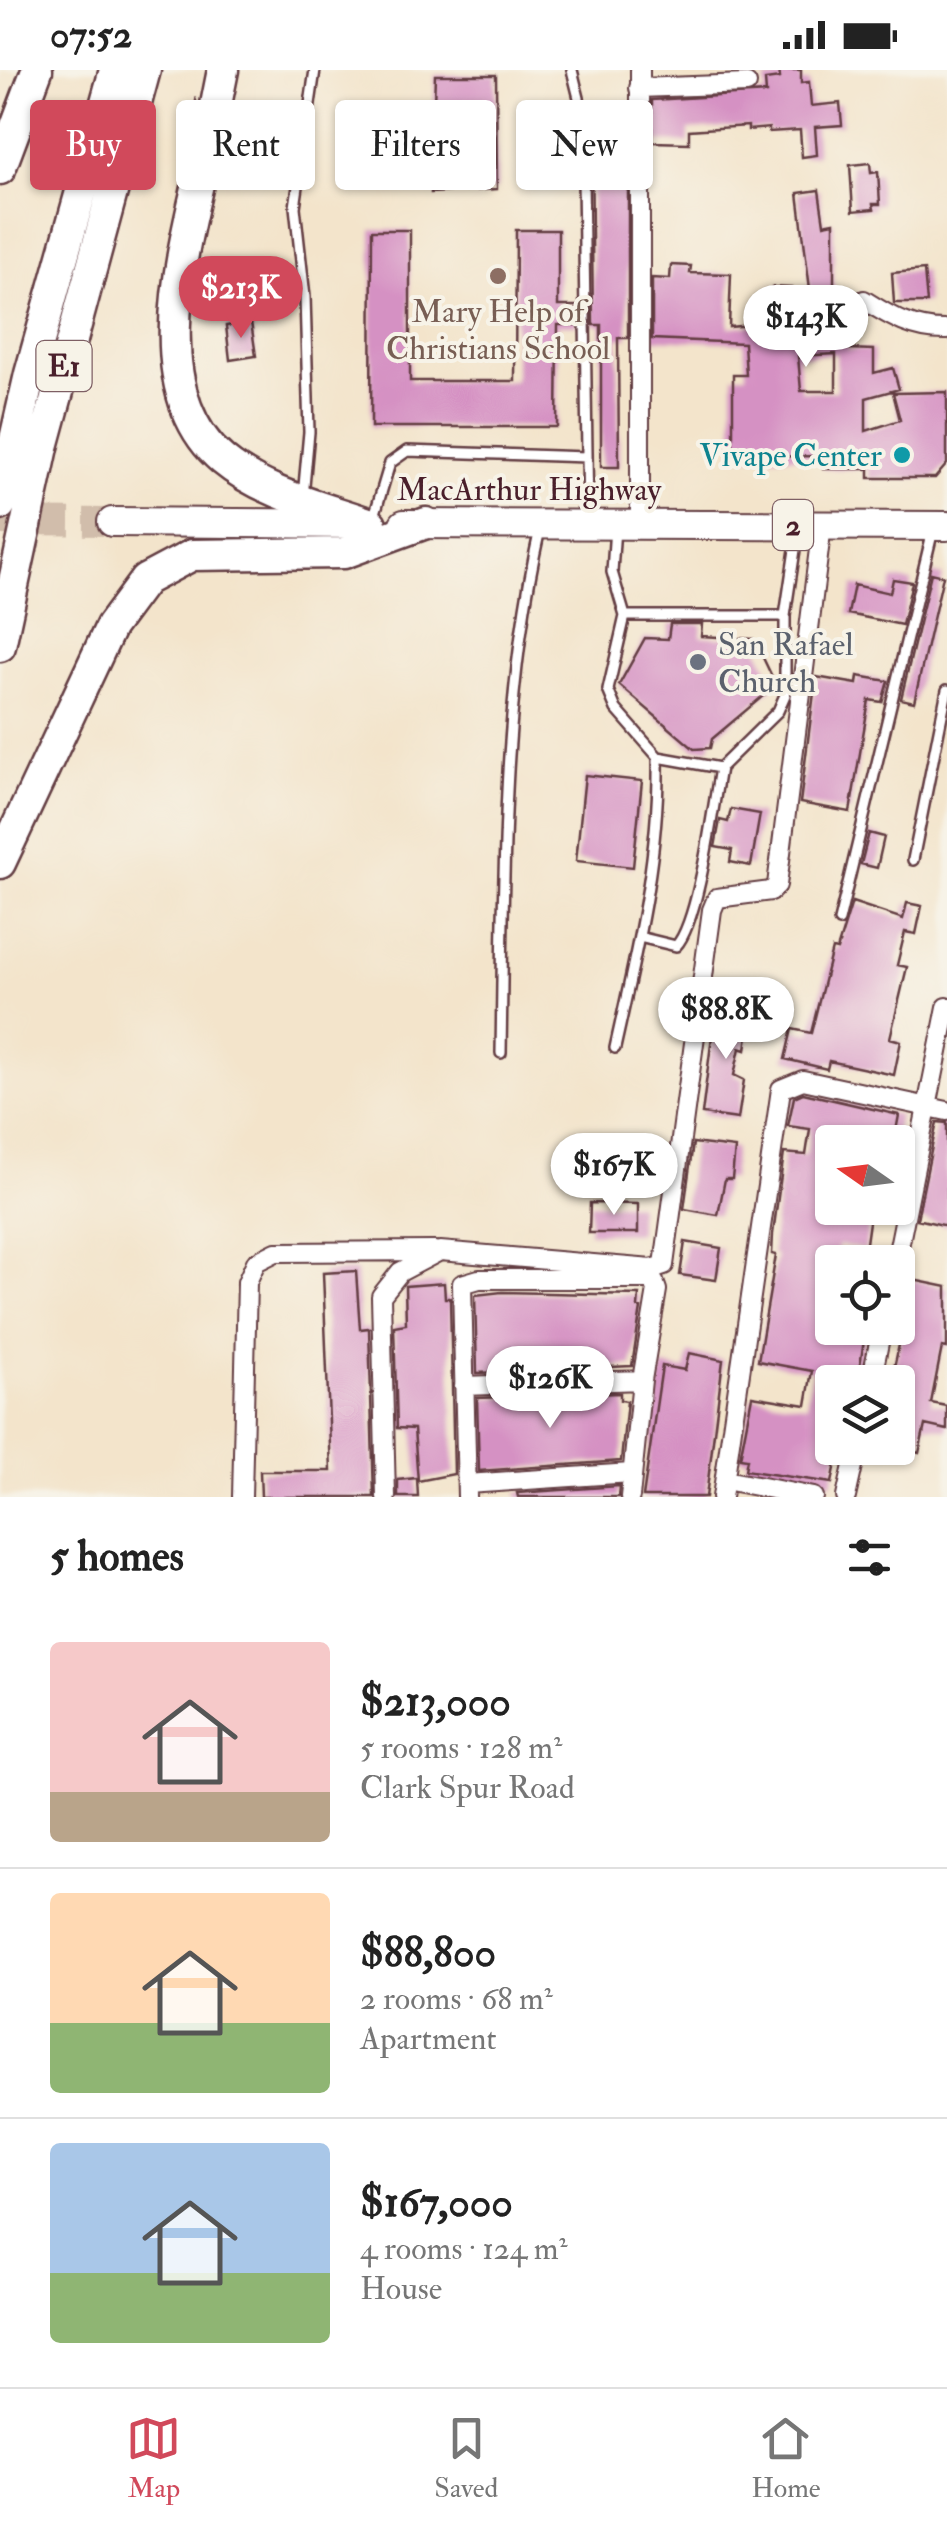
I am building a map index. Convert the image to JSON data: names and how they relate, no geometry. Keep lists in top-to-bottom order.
{
  "streets": {
    "highway": ["E1", "MacArthur Highway", "2"]
  },
  "places": ["Mary Help of Christians School", "Vivape Center", "San Rafael Church"],
  "north": "left",
  "page": {
    "status": "07:52",
    "chip": [
      "Buy",
      "Rent",
      "Filters",
      "New"
    ],
    "price": [
      "$213K",
      "$143K",
      "$88.8K",
      "$167K",
      "$126K"
    ],
    "heading": "5 homes",
    "list": [
      {
        "name": "$213,000",
        "note": "5 rooms · 128 m² · Clark Spur Road"
      },
      {
        "name": "$88,800",
        "note": "2 rooms · 68 m² · Apartment"
      },
      {
        "name": "$167,000",
        "note": "4 rooms · 124 m² · House"
      }
    ],
    "tabs": ["Map", "Saved", "Home"]
  }
}
